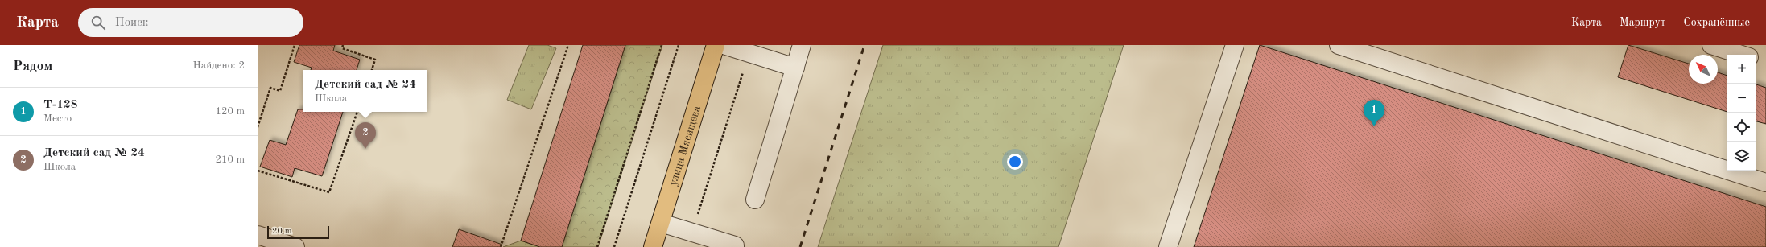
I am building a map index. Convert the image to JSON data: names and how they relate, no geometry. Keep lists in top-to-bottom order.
{
  "streets": {
    "main road": ["улица Мясищева"]
  },
  "scale_bar": "20 m",
  "north": "top left",
  "page": {
    "header": "Карта",
    "search": "Поиск",
    "nav": ["Карта", "Маршрут", "Сохранённые"],
    "heading": ["Рядом", "Найдено: 2"],
    "map_buttons": ["+", "−"],
    "popup": ["Детский сад № 24", "Школа"],
    "list": [
      {
        "mark": "1",
        "name": "Т-128",
        "note": "Место",
        "value": "120 m"
      },
      {
        "mark": "2",
        "name": "Детский сад № 24",
        "note": "Школа",
        "value": "210 m"
      }
    ],
    "pins": ["1", "2"],
    "scale": "20 m"
  }
}
